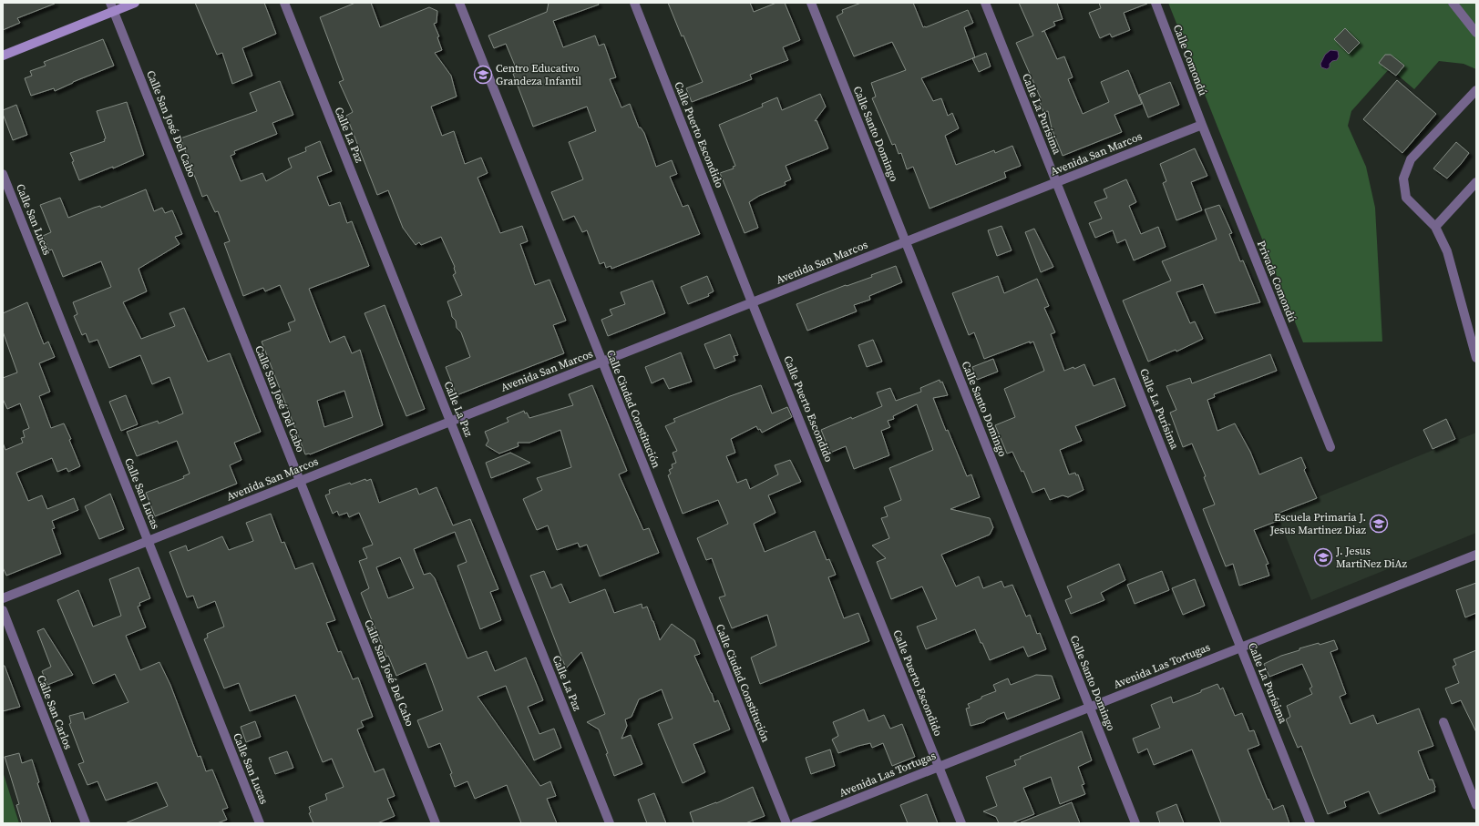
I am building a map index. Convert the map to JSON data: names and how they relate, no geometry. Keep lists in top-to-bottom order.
{
  "streets": {
    "street": [
      "Calle Comondú",
      "Calle La Purísima",
      "Calle San José Del Cabo",
      "Calle Santo Domingo",
      "Calle La Paz",
      "Calle Puerto Escondido",
      "Avenida San Marcos",
      "Calle San Lucas",
      "Privada Comondú",
      "Calle Ciudad Constitución",
      "Avenida Las Tortugas",
      "Calle San Carlos"
    ]
  },
  "crossings": [
    ["Calle Comondú", "Avenida San Marcos"],
    ["Calle Comondú", "Privada Comondú"],
    ["Calle La Purísima", "Avenida San Marcos"],
    ["Calle La Purísima", "Avenida Las Tortugas"],
    ["Calle San José Del Cabo", "Avenida San Marcos"],
    ["Calle Santo Domingo", "Avenida San Marcos"],
    ["Calle Santo Domingo", "Avenida Las Tortugas"],
    ["Calle La Paz", "Avenida San Marcos"],
    ["Calle Puerto Escondido", "Avenida San Marcos"],
    ["Calle Puerto Escondido", "Avenida Las Tortugas"],
    ["Avenida San Marcos", "Calle San Lucas"],
    ["Avenida San Marcos", "Privada Comondú"],
    ["Avenida San Marcos", "Calle Ciudad Constitución"]
  ],
  "places": {
    "school or university": ["Centro Educativo Grandeza Infantil", "Escuela Primaria J. Jesus Martinez Diaz", "J. Jesus MartiNez DiAz"]
  }
}
